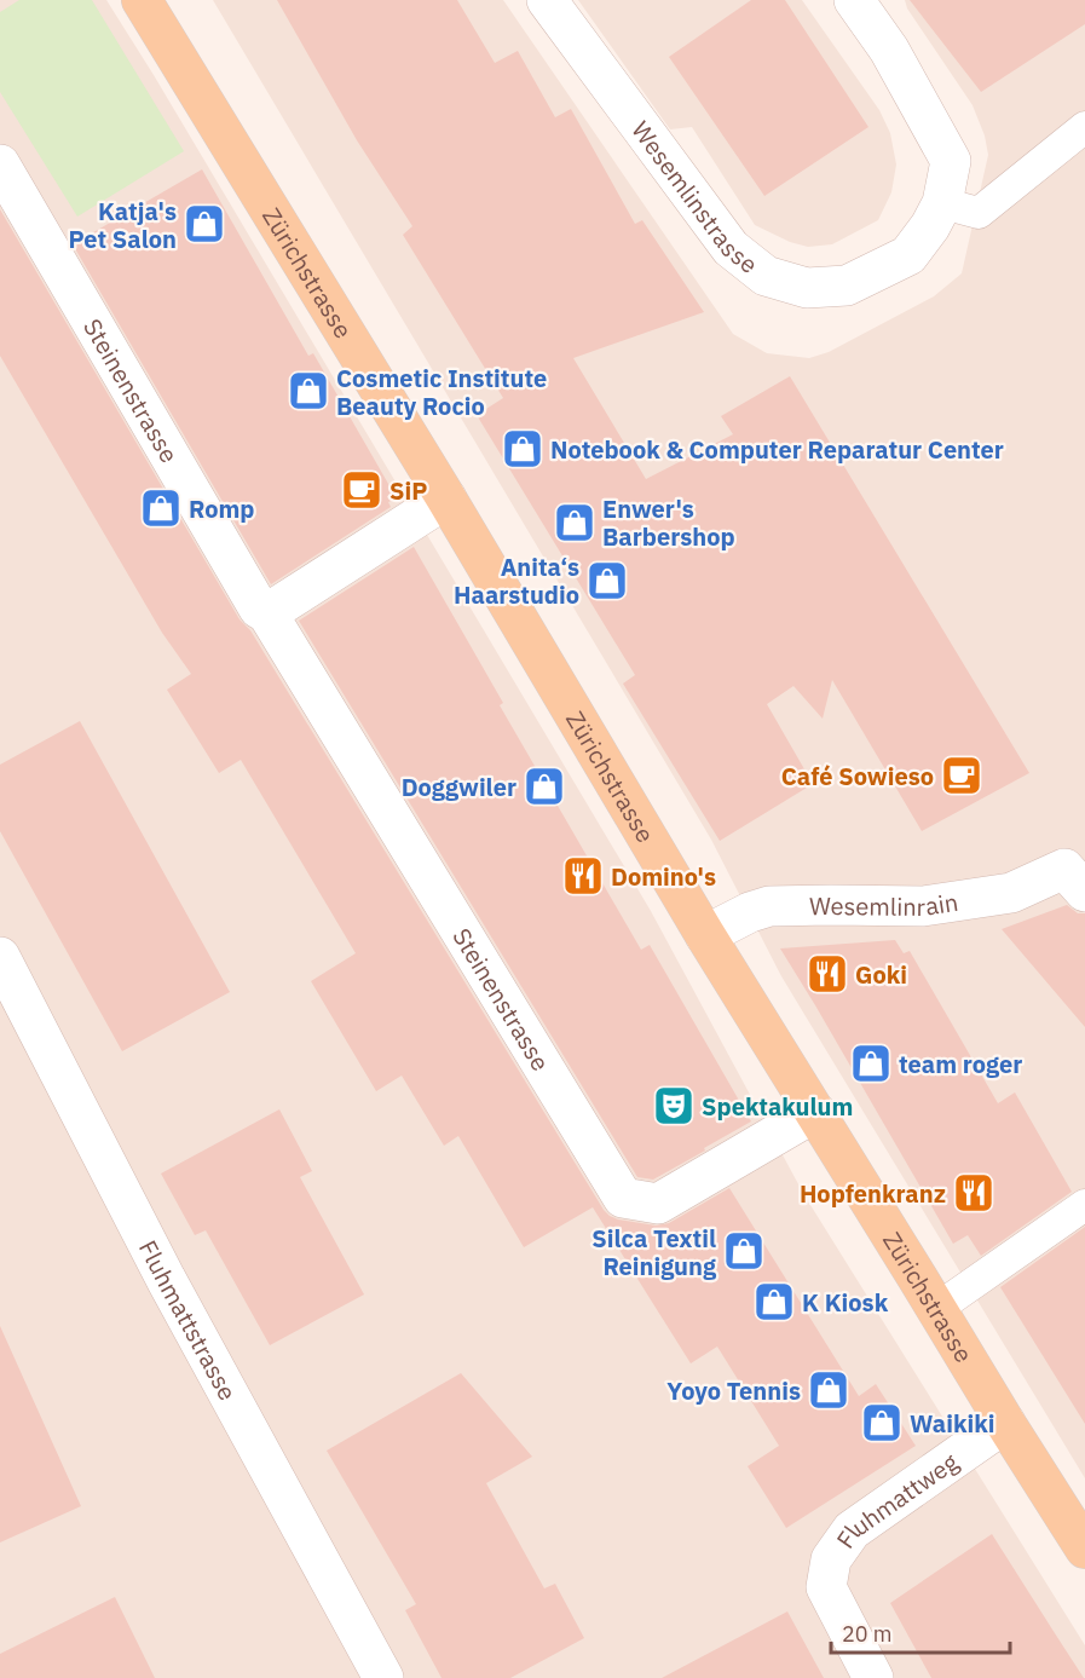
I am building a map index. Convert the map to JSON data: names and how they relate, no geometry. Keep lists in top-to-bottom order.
{
  "streets": {
    "main road": ["Zürichstrasse"],
    "street": [
      "Wesemlinstrasse",
      "Steinenstrasse",
      "Wesemlinrain",
      "Fluhmattstrasse",
      "Fluhmattweg"
    ]
  },
  "crossings": [
    ["Zürichstrasse", "Steinenstrasse"],
    ["Zürichstrasse", "Wesemlinrain"],
    ["Zürichstrasse", "Fluhmattweg"]
  ],
  "places": {
    "shop": [
      "Katja's Pet Salon",
      "Cosmetic Institute Beauty Rocio",
      "Notebook & Computer Reparatur Center",
      "Romp",
      "Enwer's Barbershop",
      "Anita‘s Haarstudio",
      "Doggwiler",
      "team roger",
      "Silca Textil Reinigung",
      "K Kiosk",
      "Yoyo Tennis",
      "Waikiki"
    ],
    "cafe": ["SiP", "Café Sowieso"],
    "restaurant": ["Domino's", "Goki", "Hopfenkranz"],
    "theatre": ["Spektakulum"]
  },
  "scale_bar": "20 m"
}
